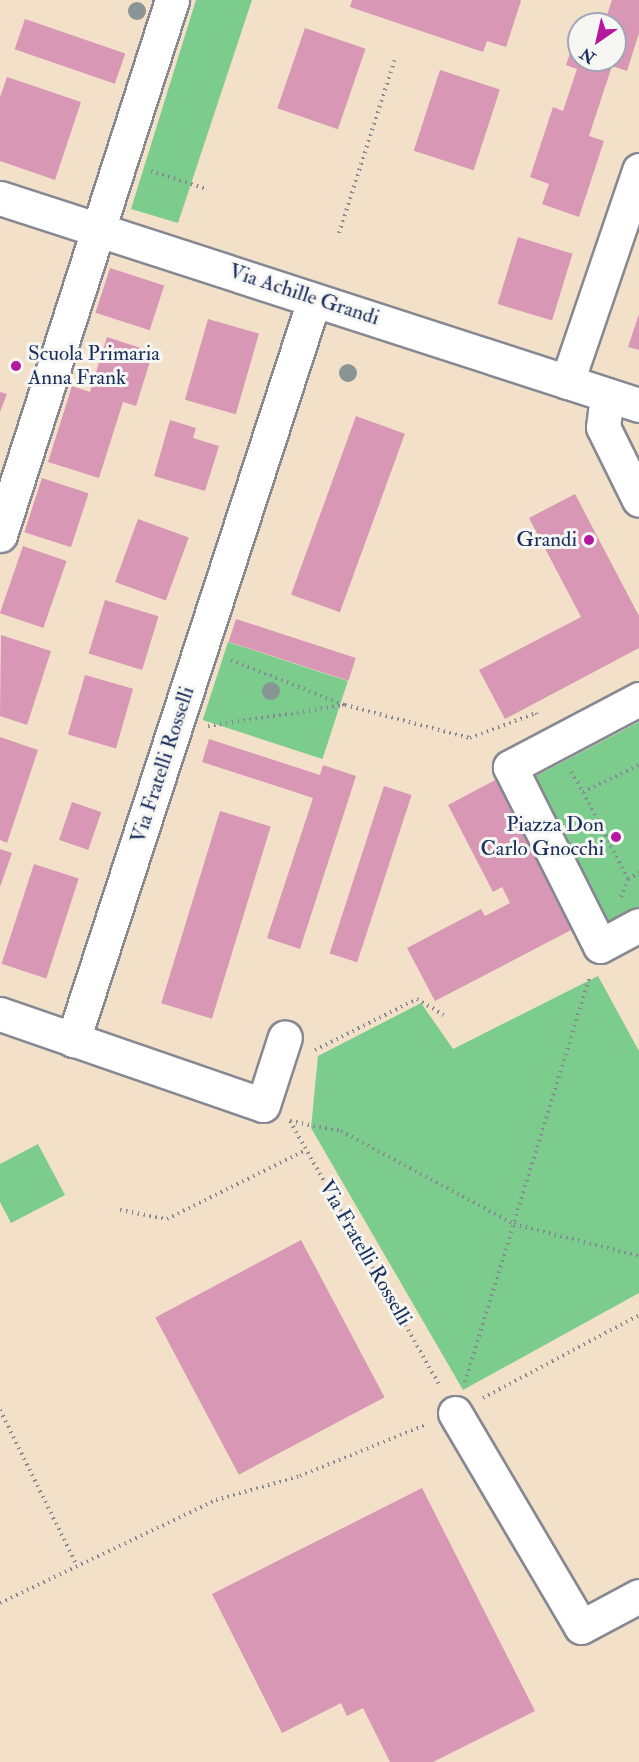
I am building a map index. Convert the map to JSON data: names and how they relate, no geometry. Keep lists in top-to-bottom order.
{
  "streets": {
    "street": ["Via Achille Grandi", "Via Fratelli Rosselli"]
  },
  "crossings": [
    ["Via Achille Grandi", "Via Fratelli Rosselli"]
  ],
  "places": ["Scuola Primaria Anna Frank", "Grandi", "Piazza Don Carlo Gnocchi"],
  "north": "bottom left"
}
